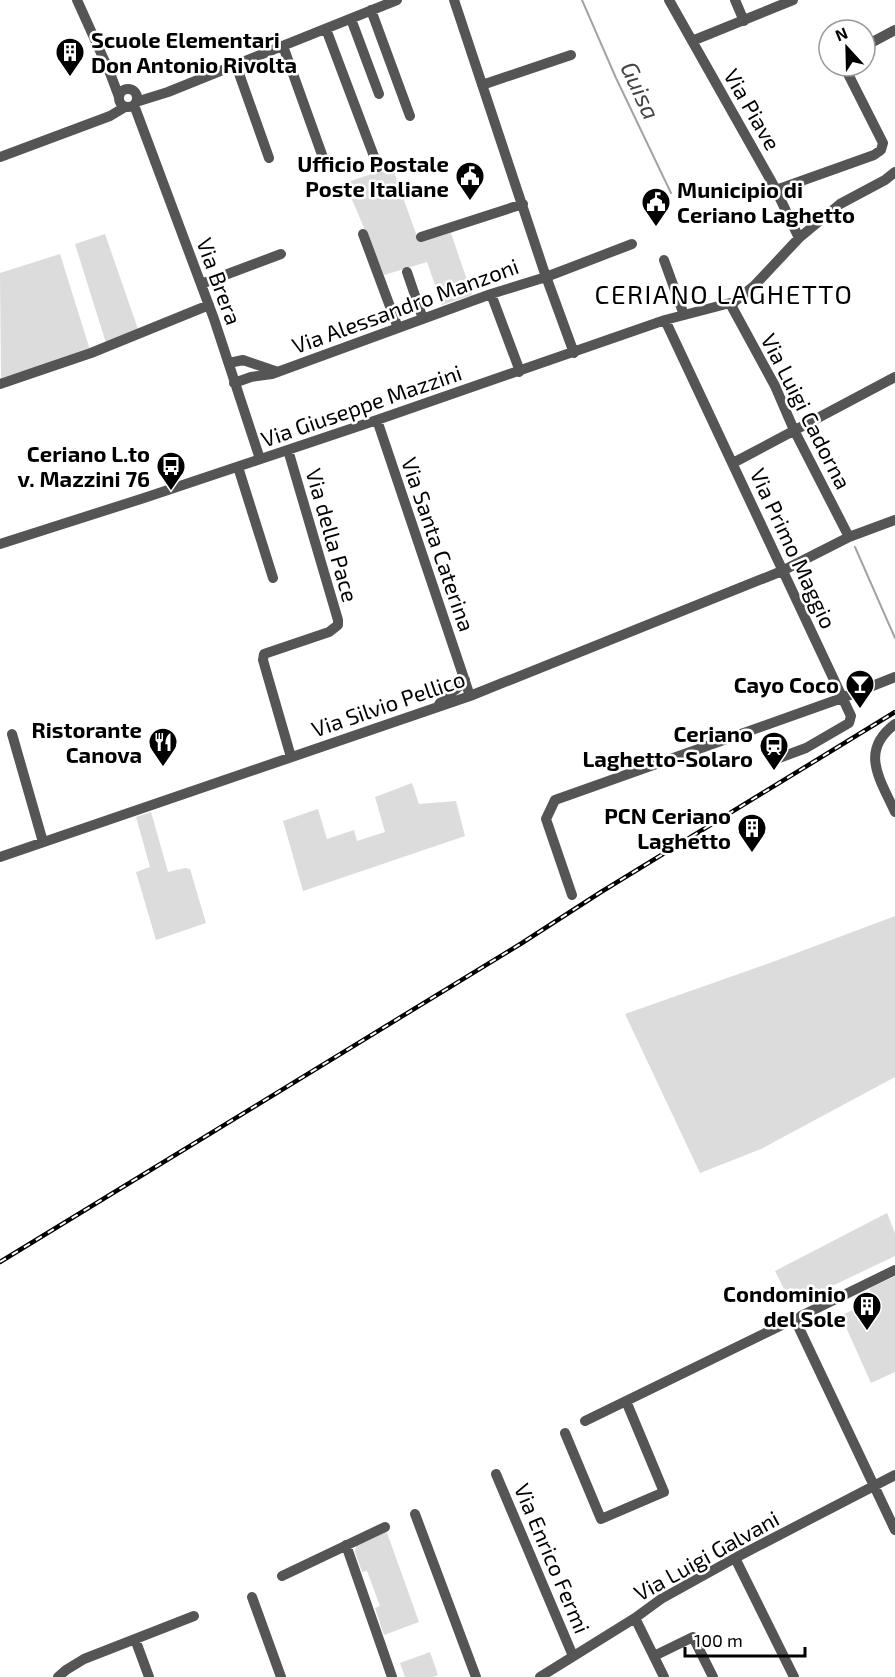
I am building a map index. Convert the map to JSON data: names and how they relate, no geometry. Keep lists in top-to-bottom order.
{
  "streets": {
    "street": [
      "Via Piave",
      "Via Brera",
      "Via Alessandro Manzoni",
      "Via Giuseppe Mazzini",
      "Via Luigi Cadorna",
      "Via della Pace",
      "Via Santa Caterina",
      "Via Primo Maggio",
      "Via Silvio Pellico",
      "Via Luigi Galvani",
      "Via Enrico Fermi"
    ]
  },
  "crossings": [
    ["Via Brera", "Via Alessandro Manzoni"],
    ["Via Brera", "Via Giuseppe Mazzini"],
    ["Via Giuseppe Mazzini", "Via Luigi Cadorna"],
    ["Via Giuseppe Mazzini", "Via della Pace"],
    ["Via Giuseppe Mazzini", "Via Santa Caterina"],
    ["Via Giuseppe Mazzini", "Via Primo Maggio"],
    ["Via Luigi Cadorna", "Via Silvio Pellico"],
    ["Via della Pace", "Via Silvio Pellico"],
    ["Via Santa Caterina", "Via Silvio Pellico"],
    ["Via Primo Maggio", "Via Silvio Pellico"],
    ["Via Luigi Galvani", "Via Enrico Fermi"]
  ],
  "districts": ["CERIANO LAGHETTO"],
  "water": ["Guisa"],
  "places": {
    "building": ["Scuole Elementari Don Antonio Rivolta", "PCN Ceriano Laghetto", "Condominio del Sole"],
    "public building": ["Ufficio Postale Poste Italiane", "Municipio di Ceriano Laghetto"],
    "bus stop": ["Ceriano L.to v. Mazzini 76"],
    "bar": ["Cayo Coco"],
    "restaurant": ["Ristorante Canova"],
    "station": ["Ceriano Laghetto-Solaro"]
  },
  "scale_bar": "100 m",
  "north": "top"
}
